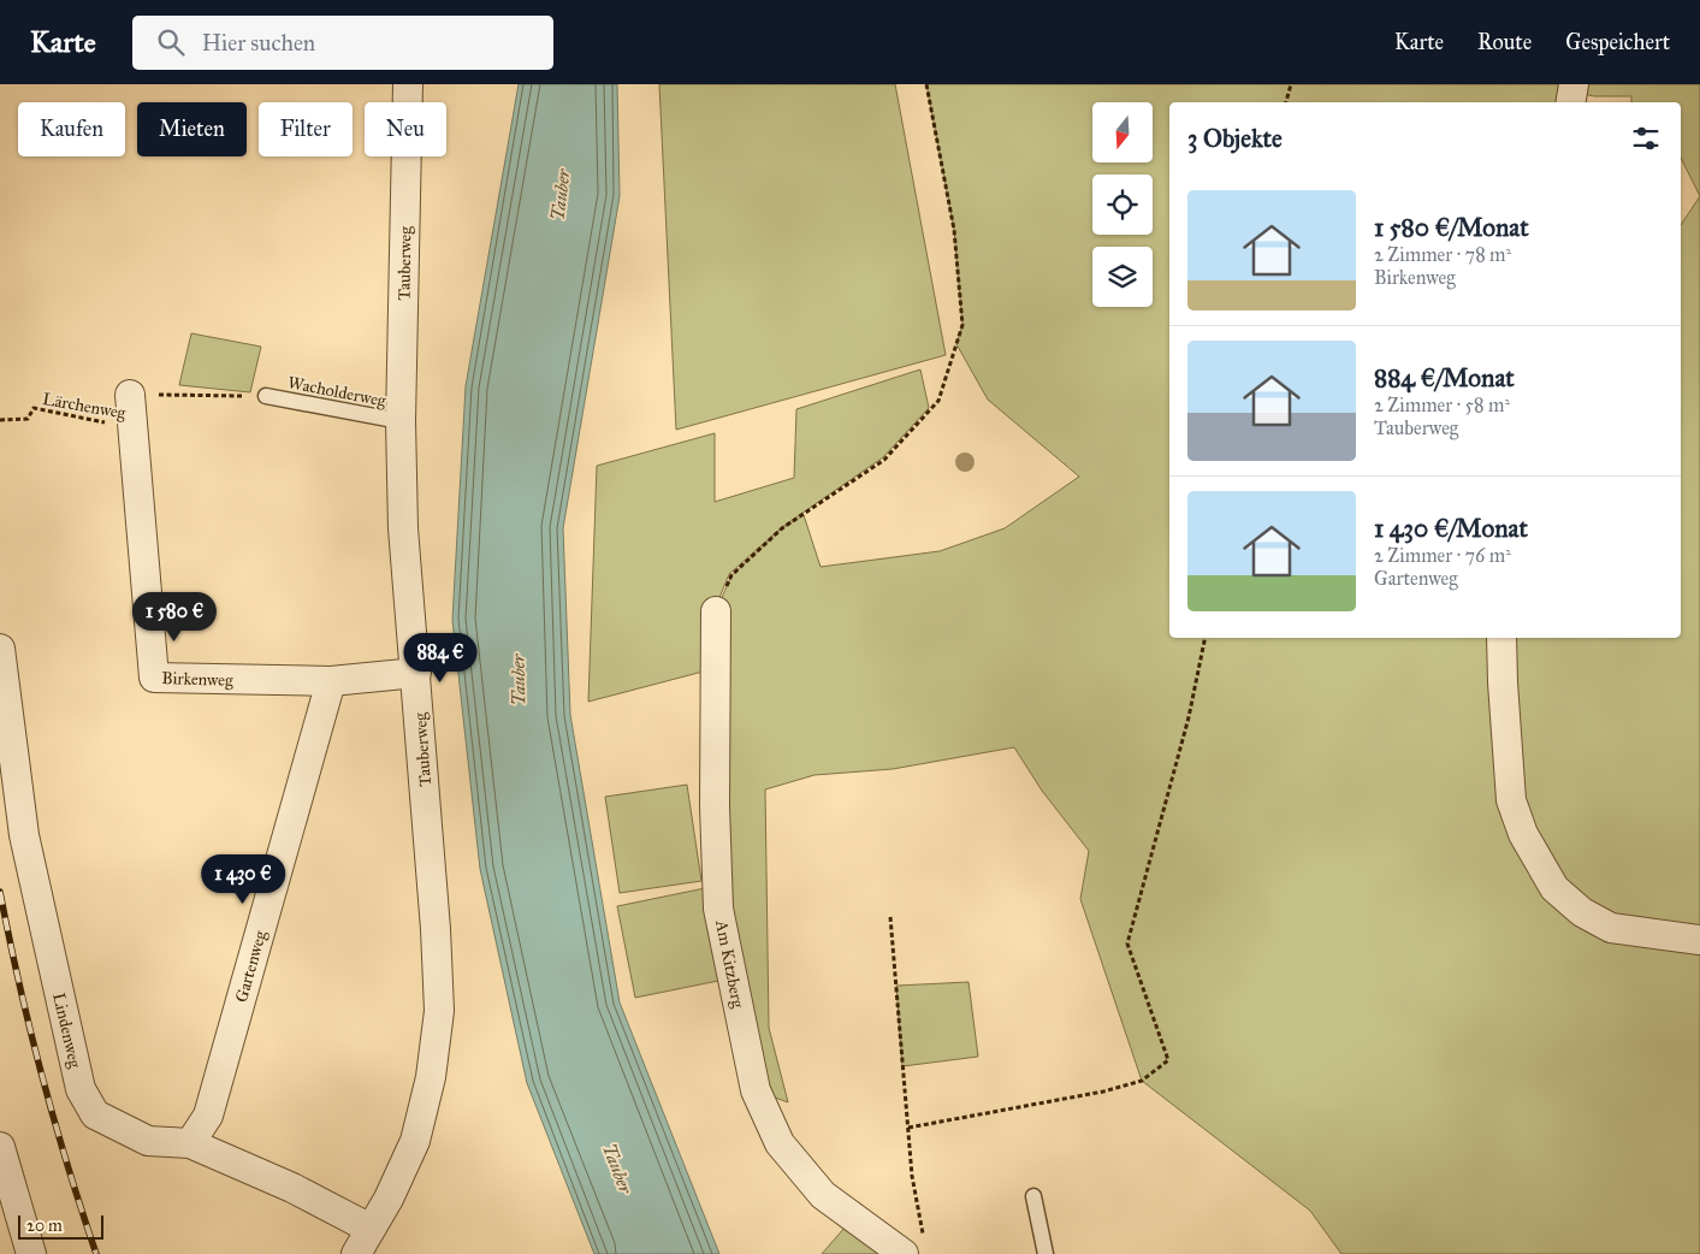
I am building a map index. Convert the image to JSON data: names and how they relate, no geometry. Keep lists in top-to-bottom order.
{
  "streets": {
    "street": [
      "Tauberweg",
      "Birkenweg",
      "Am Kitzberg",
      "Gartenweg",
      "Lindenweg"
    ],
    "lane": ["Wacholderweg"],
    "path": ["Lärchenweg"]
  },
  "crossings": [
    ["Tauberweg", "Wacholderweg"],
    ["Tauberweg", "Birkenweg"],
    ["Tauberweg", "Lindenweg"],
    ["Lärchenweg", "Birkenweg"],
    ["Birkenweg", "Gartenweg"],
    ["Gartenweg", "Lindenweg"]
  ],
  "water": ["Tauber"],
  "scale_bar": "20 m",
  "north": "bottom",
  "page": {
    "header": "Karte",
    "search": "Hier suchen",
    "nav": ["Karte", "Route", "Gespeichert"],
    "chip": [
      "Kaufen",
      "Mieten",
      "Filter",
      "Neu"
    ],
    "heading": "3 Objekte",
    "list": [
      {
        "name": "1 580 €/Monat",
        "note": "2 Zimmer · 78 m² · Birkenweg"
      },
      {
        "name": "884 €/Monat",
        "note": "2 Zimmer · 58 m² · Tauberweg"
      },
      {
        "name": "1 430 €/Monat",
        "note": "2 Zimmer · 76 m² · Gartenweg"
      }
    ],
    "price": ["1 580 €", "884 €", "1 430 €"],
    "scale": "20 m"
  }
}
